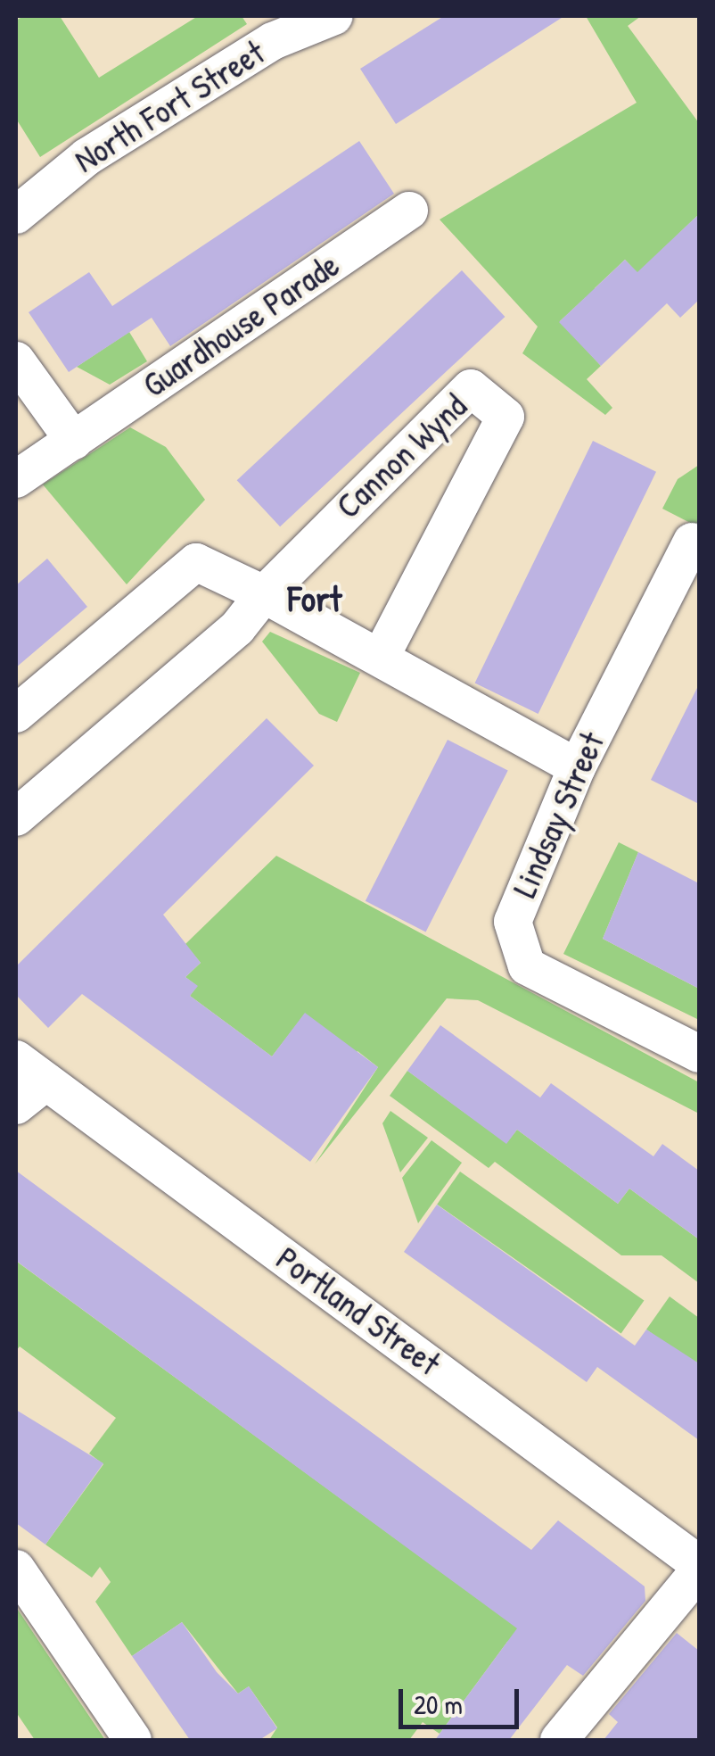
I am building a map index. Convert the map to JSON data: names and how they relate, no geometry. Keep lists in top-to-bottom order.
{
  "streets": {
    "street": [
      "North Fort Street",
      "Guardhouse Parade",
      "Cannon Wynd",
      "Lindsay Street",
      "Portland Street"
    ]
  },
  "districts": ["Fort"],
  "scale_bar": "20 m"
}
